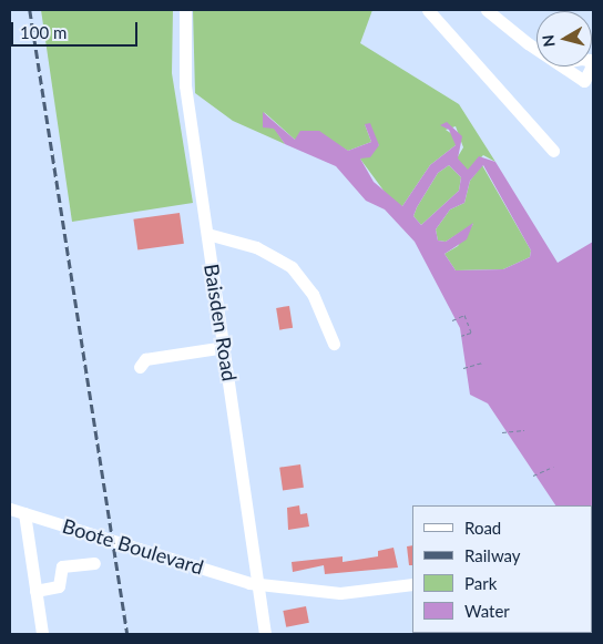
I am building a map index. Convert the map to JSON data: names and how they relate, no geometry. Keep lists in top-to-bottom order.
{
  "streets": {
    "street": ["Baisden Road", "Boote Boulevard"]
  },
  "crossings": [
    ["Baisden Road", "Boote Boulevard"]
  ],
  "legend": [
    "Road",
    "Railway",
    "Park",
    "Water"
  ],
  "scale_bar": "100 m",
  "north": "left"
}
